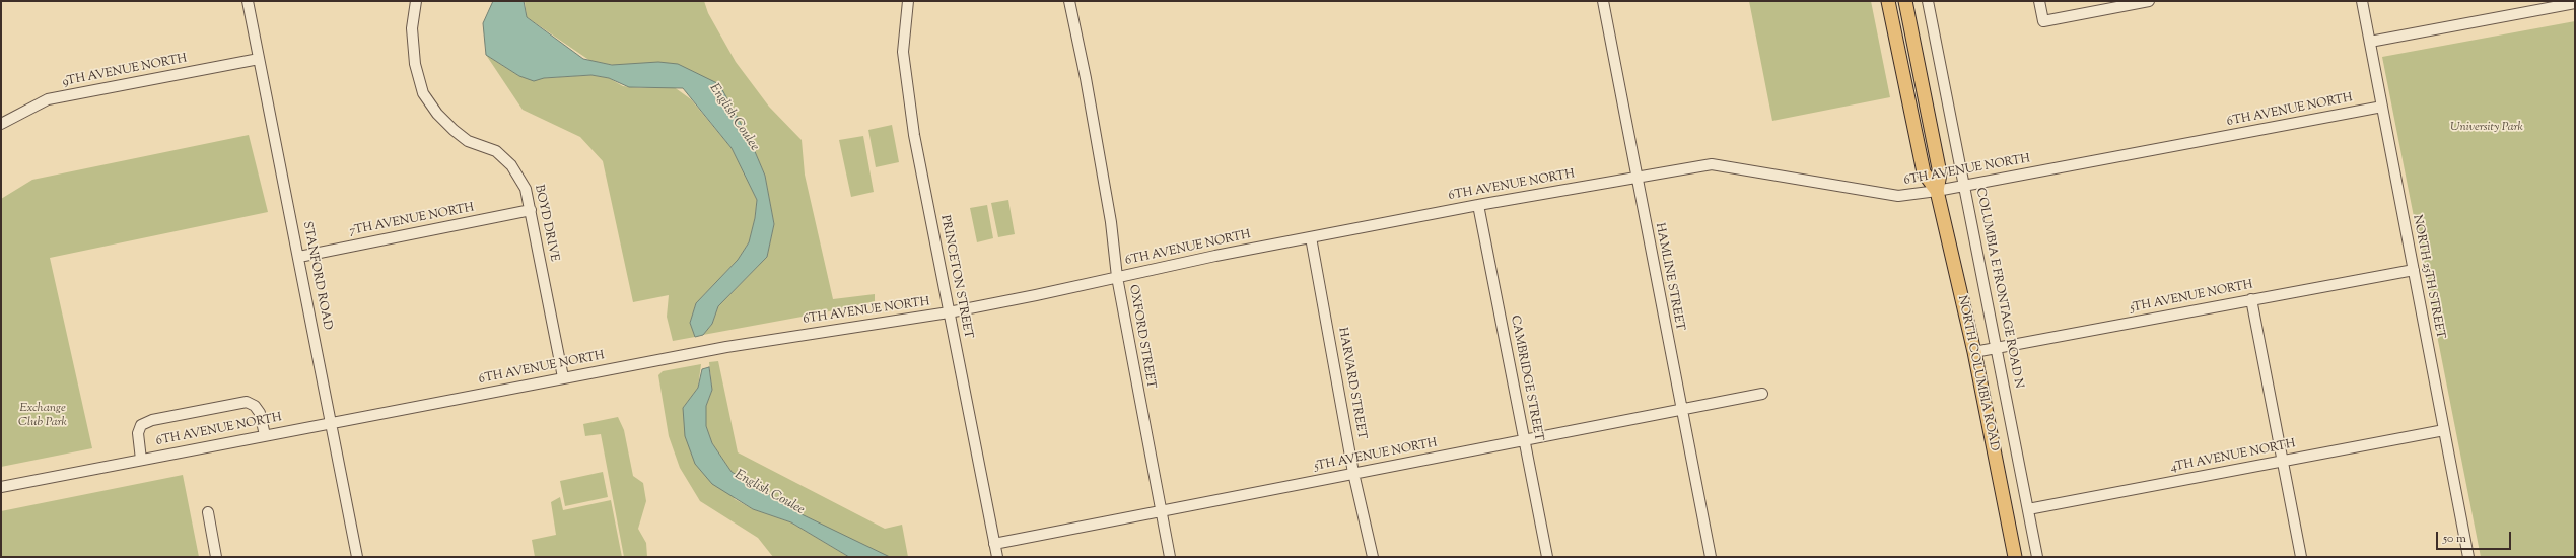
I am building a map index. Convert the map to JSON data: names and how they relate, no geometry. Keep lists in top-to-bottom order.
{
  "streets": {
    "main road": ["NORTH COLUMBIA ROAD"],
    "street": [
      "9TH AVENUE NORTH",
      "6TH AVENUE NORTH",
      "7TH AVENUE NORTH",
      "BOYD DRIVE",
      "STANFORD ROAD",
      "PRINCETON STREET",
      "HAMLINE STREET",
      "NORTH 25TH STREET",
      "COLUMBIA E FRONTAGE ROAD N",
      "5TH AVENUE NORTH",
      "OXFORD STREET",
      "CAMBRIDGE STREET",
      "HARVARD STREET",
      "4TH AVENUE NORTH"
    ]
  },
  "crossings": [
    ["9TH AVENUE NORTH", "STANFORD ROAD"],
    ["6TH AVENUE NORTH", "BOYD DRIVE"],
    ["6TH AVENUE NORTH", "STANFORD ROAD"],
    ["6TH AVENUE NORTH", "PRINCETON STREET"],
    ["6TH AVENUE NORTH", "HAMLINE STREET"],
    ["6TH AVENUE NORTH", "NORTH 25TH STREET"],
    ["6TH AVENUE NORTH", "COLUMBIA E FRONTAGE ROAD N"],
    ["6TH AVENUE NORTH", "OXFORD STREET"],
    ["6TH AVENUE NORTH", "NORTH COLUMBIA ROAD"],
    ["6TH AVENUE NORTH", "CAMBRIDGE STREET"],
    ["6TH AVENUE NORTH", "HARVARD STREET"],
    ["7TH AVENUE NORTH", "BOYD DRIVE"],
    ["7TH AVENUE NORTH", "STANFORD ROAD"],
    ["PRINCETON STREET", "5TH AVENUE NORTH"],
    ["HAMLINE STREET", "5TH AVENUE NORTH"],
    ["NORTH 25TH STREET", "5TH AVENUE NORTH"],
    ["NORTH 25TH STREET", "4TH AVENUE NORTH"],
    ["COLUMBIA E FRONTAGE ROAD N", "5TH AVENUE NORTH"],
    ["COLUMBIA E FRONTAGE ROAD N", "4TH AVENUE NORTH"],
    ["5TH AVENUE NORTH", "OXFORD STREET"],
    ["5TH AVENUE NORTH", "NORTH COLUMBIA ROAD"],
    ["5TH AVENUE NORTH", "CAMBRIDGE STREET"],
    ["5TH AVENUE NORTH", "HARVARD STREET"]
  ],
  "water": ["English Coulee"],
  "parks": ["University Park", "Exchange Club Park"],
  "scale_bar": "50 m"
}
